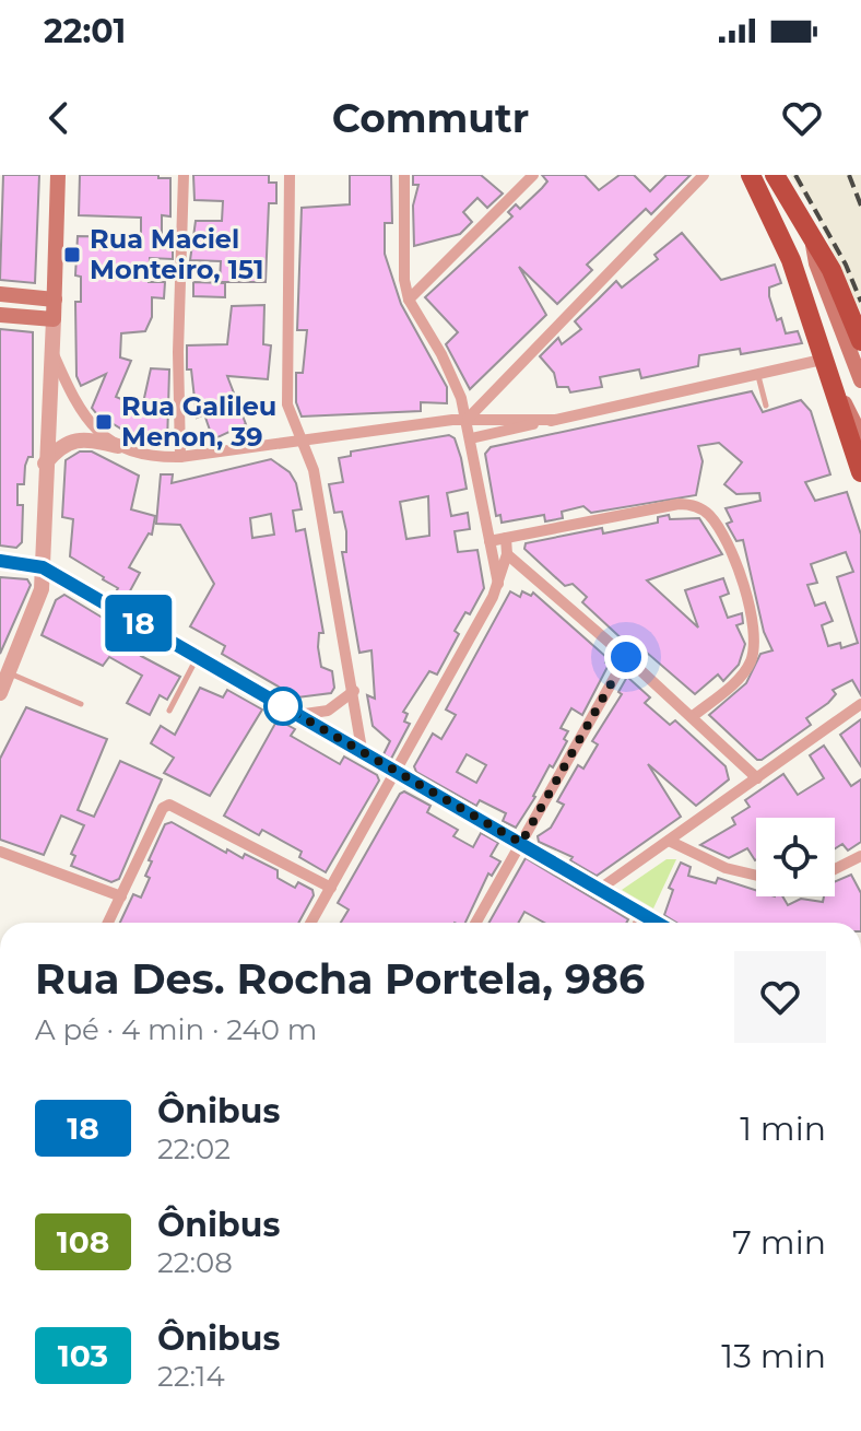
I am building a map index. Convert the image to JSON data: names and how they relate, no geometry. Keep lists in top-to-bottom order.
{
  "places": {
    "transit": ["Rua Maciel Monteiro, 151", "Rua Galileu Menon, 39"]
  },
  "lines": ["bus line 18"],
  "page": {
    "status": "22:01",
    "header": "Commutr",
    "on_map": "18",
    "heading": ["Rua Des. Rocha Portela, 986", "A pé · 4 min · 240 m"],
    "list": [
      {
        "mark": "18",
        "name": "Ônibus",
        "note": "22:02",
        "value": "1 min"
      },
      {
        "mark": "108",
        "name": "Ônibus",
        "note": "22:08",
        "value": "7 min"
      },
      {
        "mark": "103",
        "name": "Ônibus",
        "note": "22:14",
        "value": "13 min"
      }
    ]
  }
}
